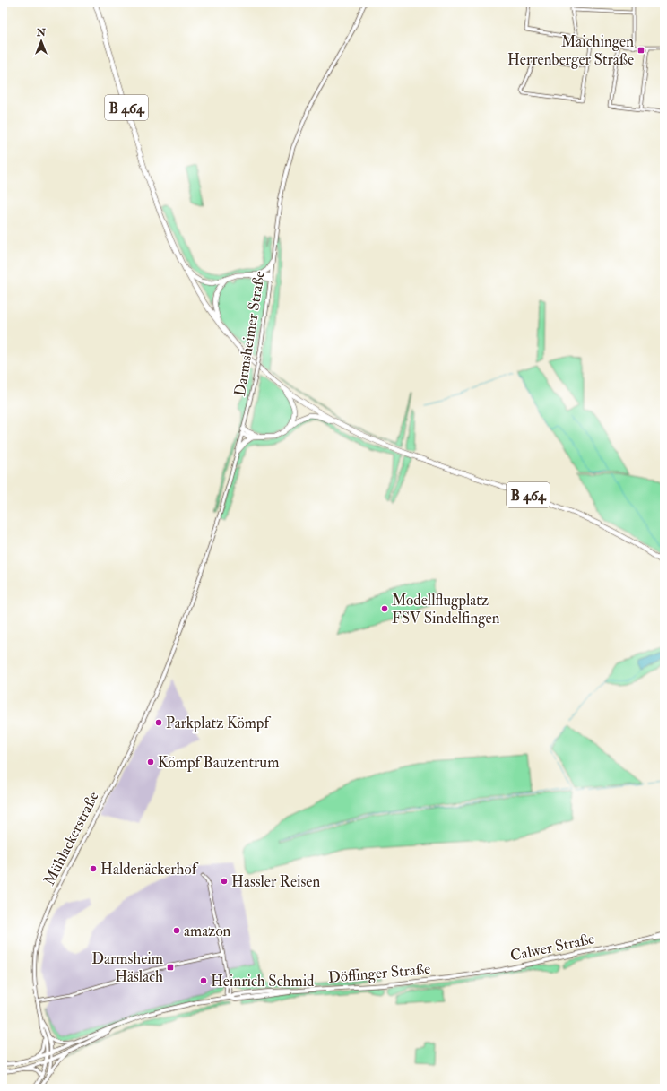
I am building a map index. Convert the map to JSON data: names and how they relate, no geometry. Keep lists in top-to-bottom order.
{
  "streets": {
    "highway": ["B 464"],
    "main road": ["Calwer Straße", "Döffinger Straße"],
    "street": ["Darmsheimer Straße", "Mühlackerstraße"]
  },
  "crossings": [
    ["Darmsheimer Straße", "Mühlackerstraße"],
    ["Mühlackerstraße", "Döffinger Straße"],
    ["Calwer Straße", "Döffinger Straße"]
  ],
  "places": {
    "transit": ["Maichingen Herrenberger Straße", "Darmsheim Häslach"],
    "other": [
      "Modellflugplatz FSV Sindelfingen",
      "Parkplatz Kömpf",
      "Kömpf Bauzentrum",
      "Haldenäckerhof",
      "Hassler Reisen",
      "amazon",
      "Heinrich Schmid"
    ]
  },
  "north": "top"
}
